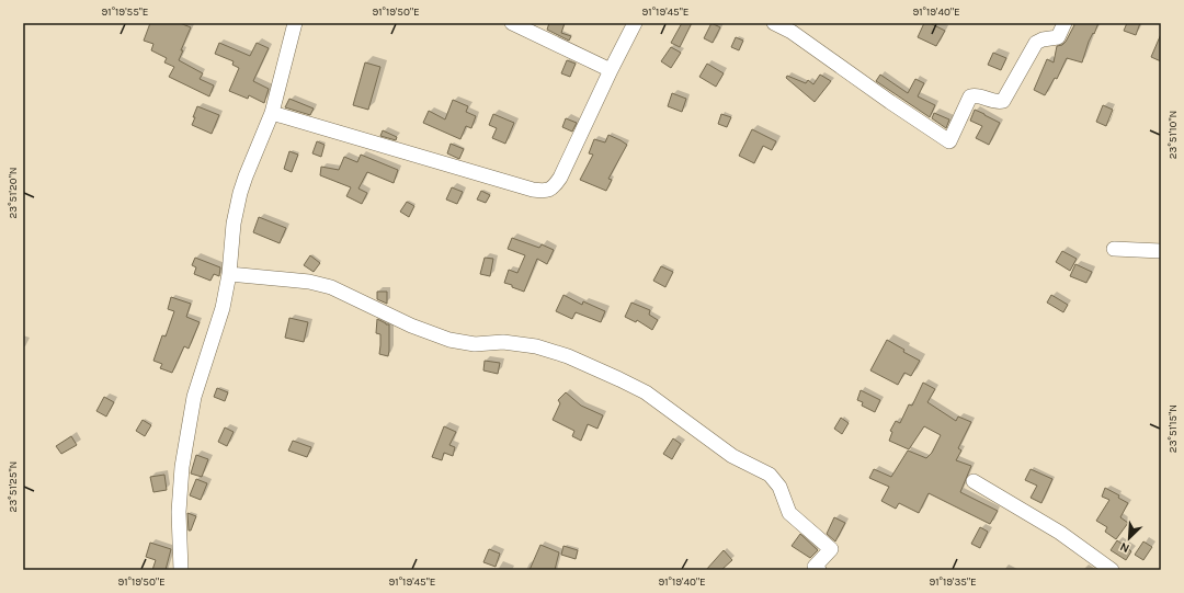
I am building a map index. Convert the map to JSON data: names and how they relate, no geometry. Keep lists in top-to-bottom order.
{
  "north": "bottom left",
  "coordinates": [
    "91°19'55\"E",
    "91°19'50\"E",
    "91°19'45\"E",
    "91°19'40\"E",
    "23°51'10\"N",
    "23°51'20\"N",
    "23°51'15\"N",
    "23°51'25\"N",
    "91°19'35\"E"
  ]
}
